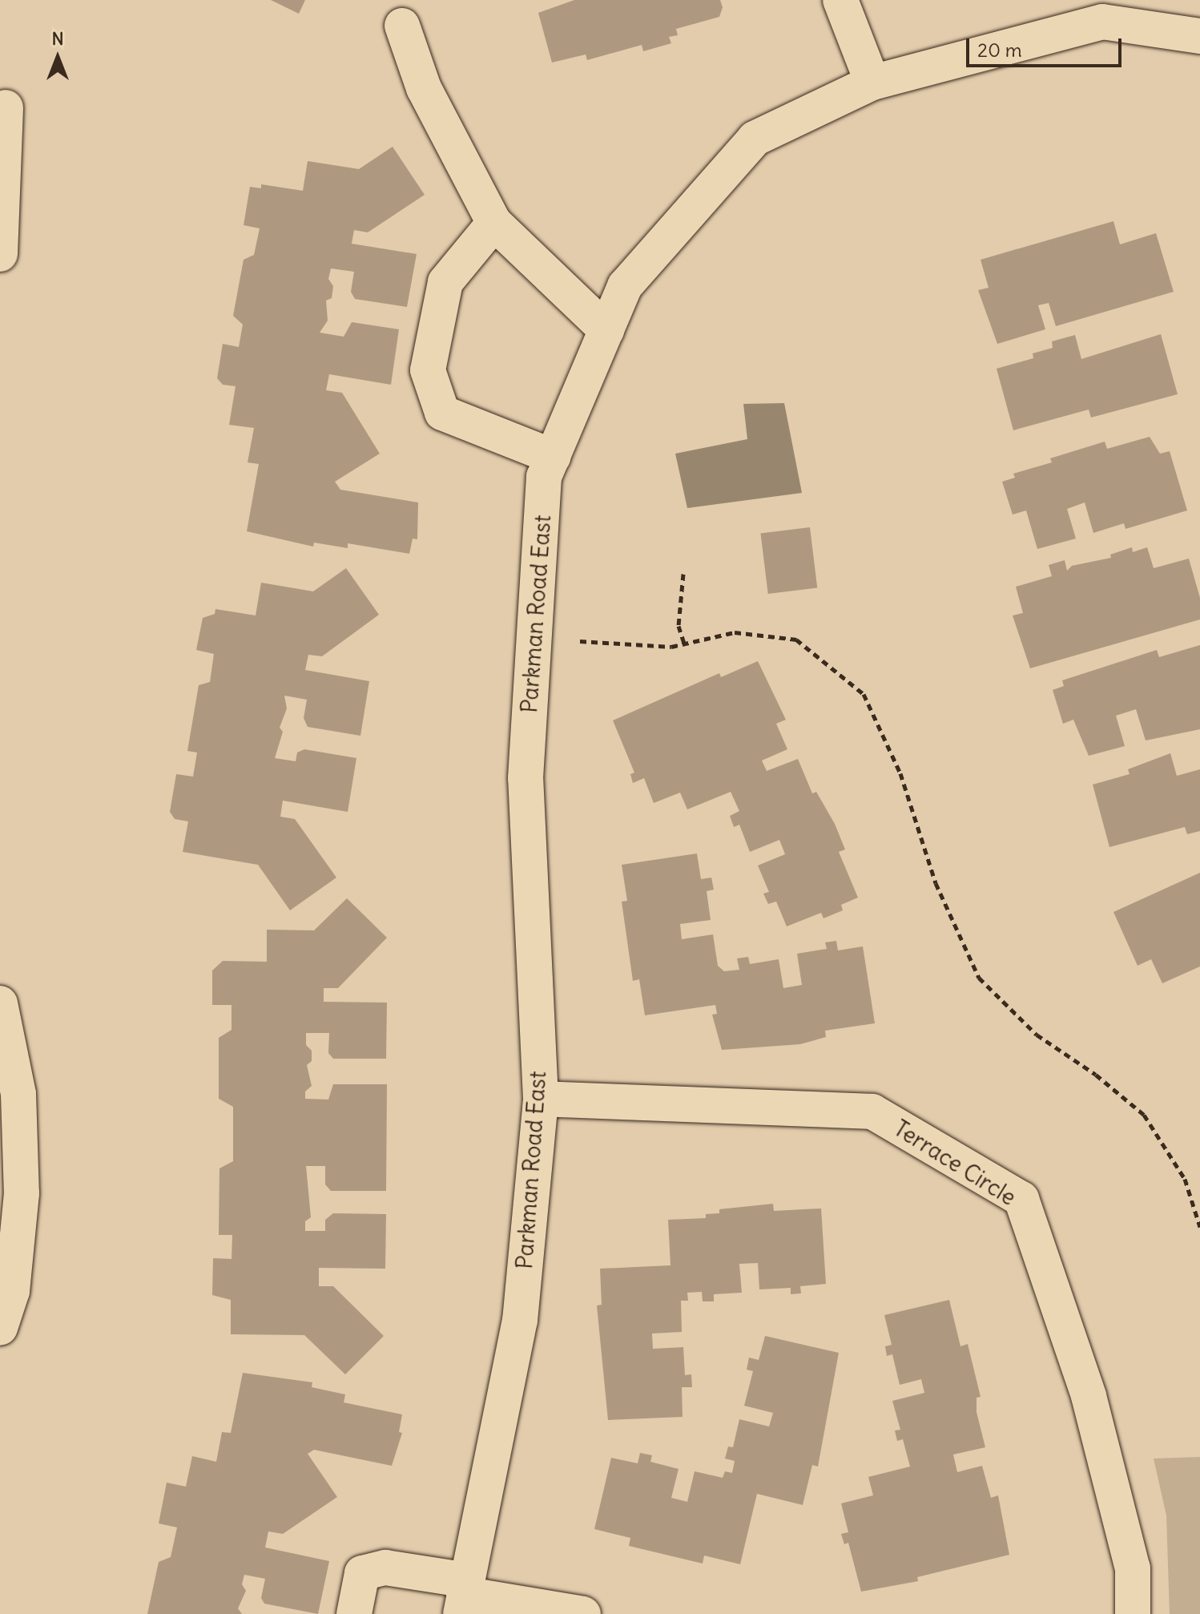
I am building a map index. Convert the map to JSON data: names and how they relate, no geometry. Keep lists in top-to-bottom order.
{
  "streets": {
    "street": ["Parkman Road East", "Terrace Circle"]
  },
  "crossings": [
    ["Parkman Road East", "Terrace Circle"]
  ],
  "scale_bar": "20 m",
  "north": "top"
}
